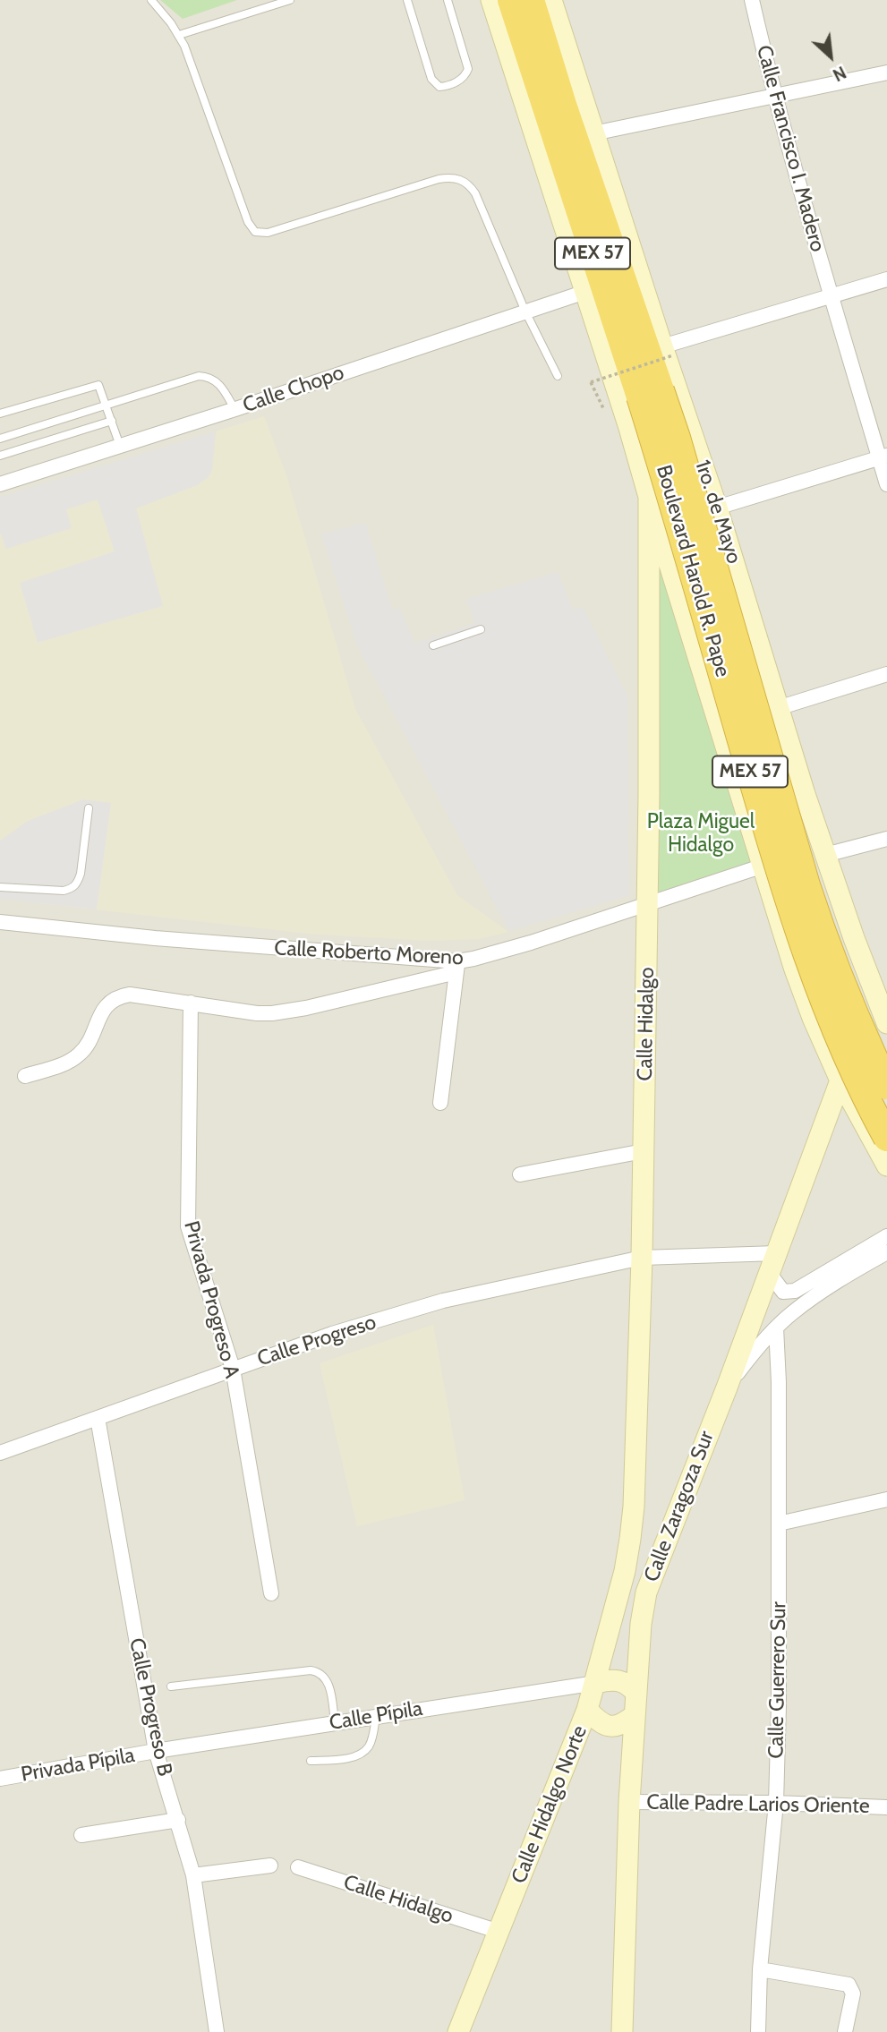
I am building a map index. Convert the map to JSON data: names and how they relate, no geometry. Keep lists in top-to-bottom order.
{
  "streets": {
    "highway": ["MEX 57", "Boulevard Harold R. Pape"],
    "street": [
      "Calle Francisco I. Madero",
      "Calle Chopo",
      "1ro. de Mayo",
      "Calle Roberto Moreno",
      "Calle Hidalgo",
      "Privada Progreso A",
      "Calle Progreso",
      "Calle Zaragoza Sur",
      "Calle Guerrero Sur",
      "Calle Progreso B",
      "Calle Pípila",
      "Privada Pípila",
      "Calle Hidalgo Norte",
      "Calle Padre Larios Oriente"
    ]
  },
  "crossings": [
    ["Calle Chopo", "Calle Hidalgo"],
    ["1ro. de Mayo", "Calle Zaragoza Sur"],
    ["Calle Roberto Moreno", "Calle Hidalgo"],
    ["Calle Hidalgo", "Calle Progreso"],
    ["Calle Hidalgo", "Calle Hidalgo Norte"],
    ["Privada Progreso A", "Calle Progreso"],
    ["Calle Progreso", "Calle Zaragoza Sur"],
    ["Calle Progreso", "Calle Progreso B"],
    ["Calle Zaragoza Sur", "Calle Pípila"],
    ["Calle Zaragoza Sur", "Calle Hidalgo Norte"],
    ["Calle Zaragoza Sur", "Calle Padre Larios Oriente"],
    ["Calle Guerrero Sur", "Calle Padre Larios Oriente"],
    ["Calle Progreso B", "Calle Pípila"],
    ["Calle Progreso B", "Privada Pípila"],
    ["Calle Pípila", "Privada Pípila"],
    ["Calle Pípila", "Calle Hidalgo Norte"]
  ],
  "parks": ["Plaza Miguel Hidalgo"],
  "north": "bottom right"
}
